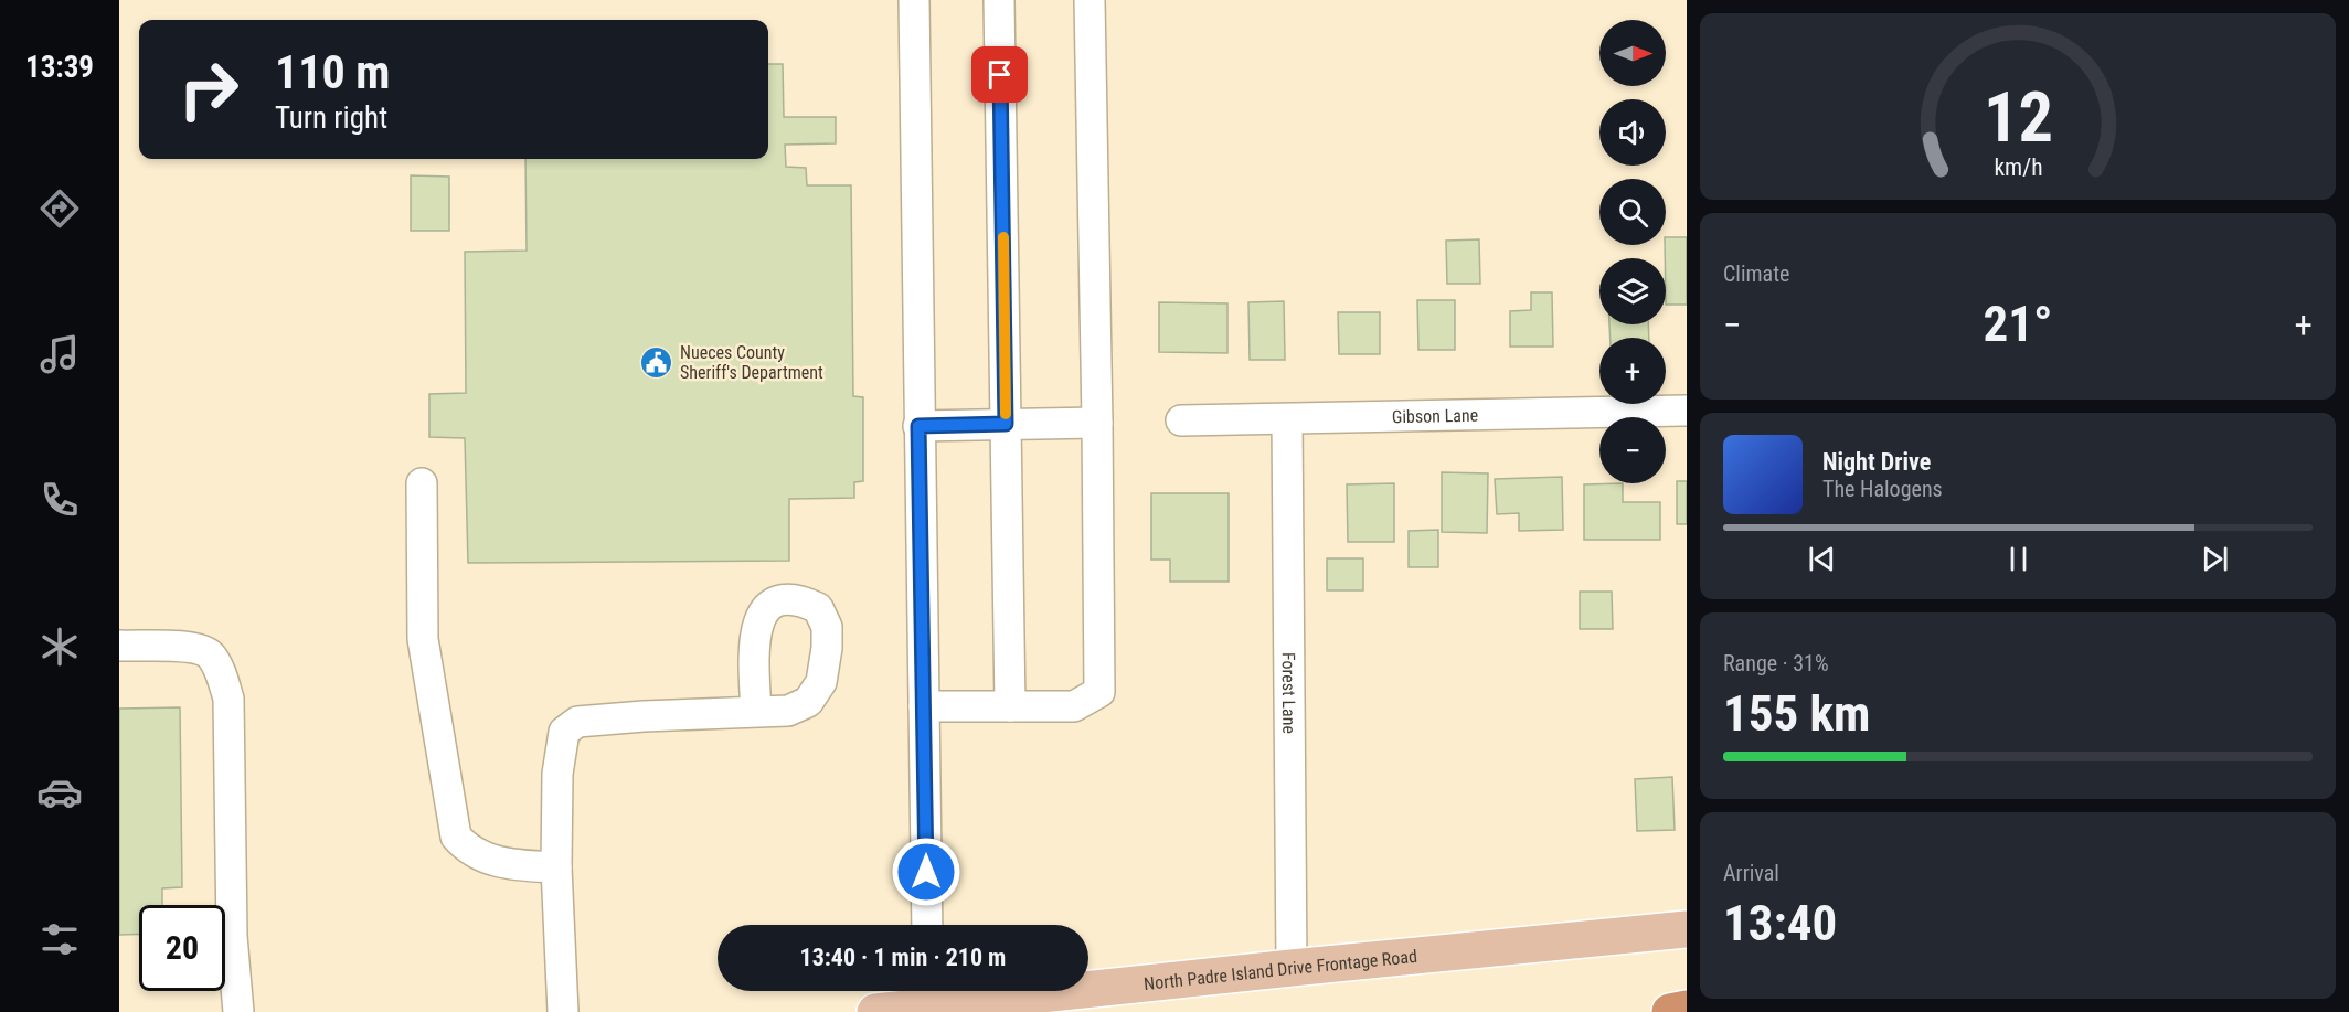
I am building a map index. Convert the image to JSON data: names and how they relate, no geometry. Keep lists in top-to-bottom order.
{
  "streets": {
    "main road": ["North Padre Island Drive Frontage Road"],
    "street": ["Gibson Lane", "Forest Lane"]
  },
  "crossings": [
    ["Gibson Lane", "Forest Lane"],
    ["Forest Lane", "North Padre Island Drive Frontage Road"]
  ],
  "places": {
    "public building": ["Nueces County Sheriff's Department"]
  },
  "north": "right",
  "page": {
    "tabs": "13:39",
    "map_buttons": ["+", "−"],
    "turn": ["110 m", "Turn right"],
    "tile": [
      "Climate",
      ["Range · 31%", "155 km"],
      ["Arrival", "13:40"]
    ],
    "heat": ["−", "21°", "+"],
    "song": ["Night Drive", "The Halogens"],
    "limit": "20",
    "trip": "13:40 · 1 min · 210 m",
    "gauge": ["12", "km/h"]
  }
}
